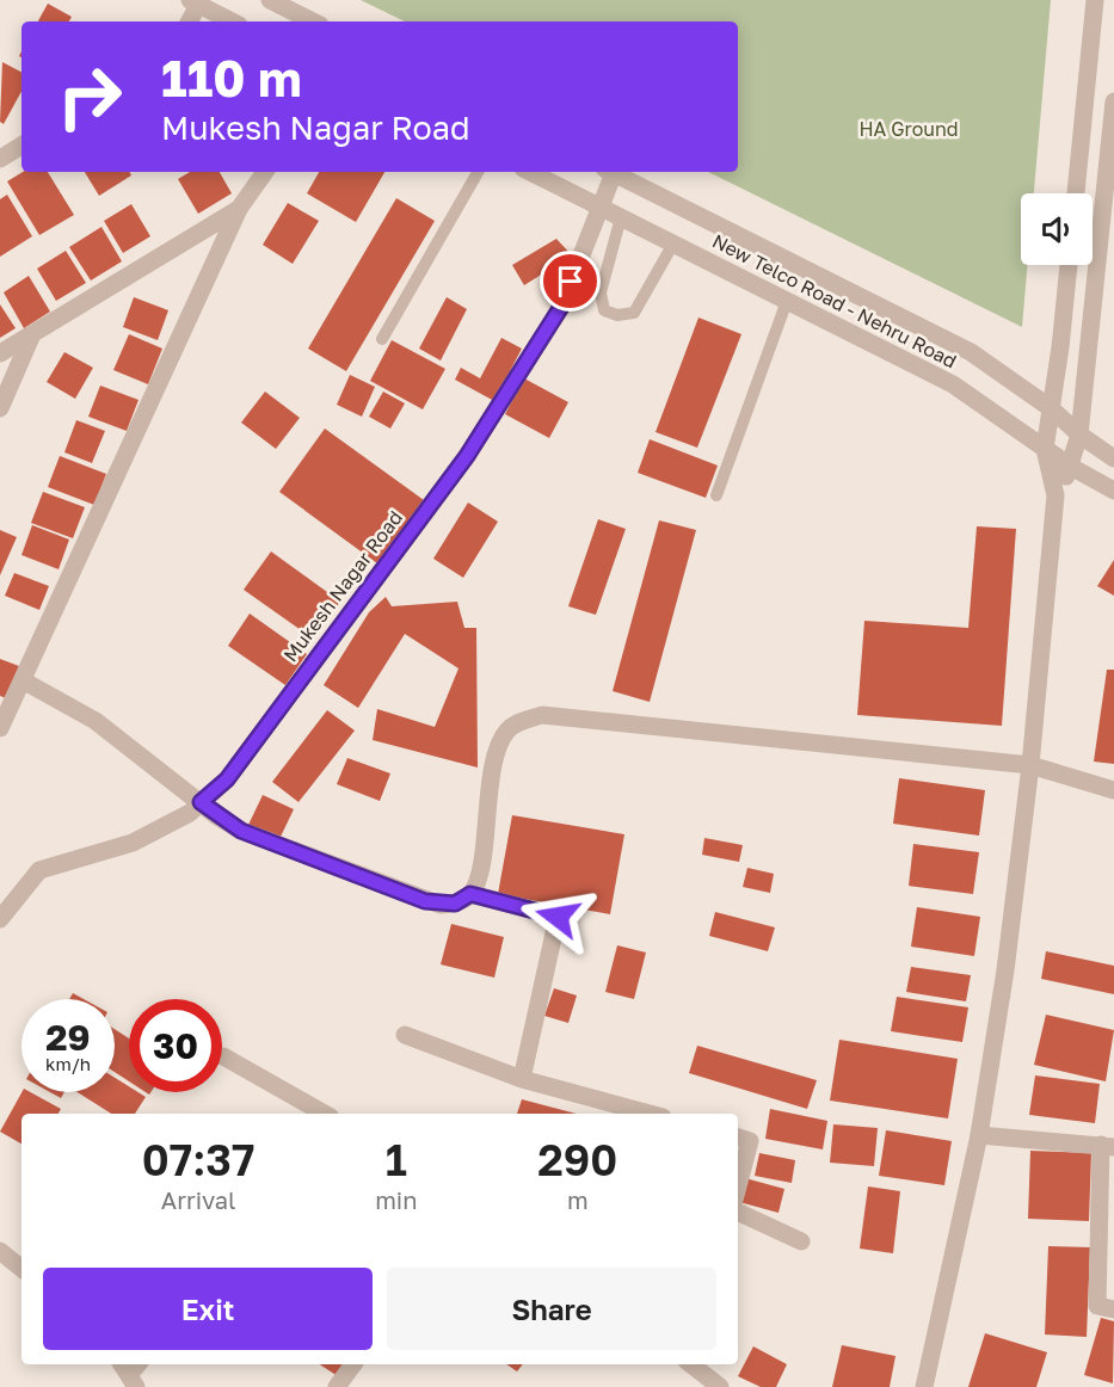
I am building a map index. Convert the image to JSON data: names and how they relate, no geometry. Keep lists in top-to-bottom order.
{
  "streets": {
    "street": ["New Telco Road - Nehru Road", "Mukesh Nagar Road"]
  },
  "crossings": [
    ["New Telco Road - Nehru Road", "Mukesh Nagar Road"]
  ],
  "parks": ["HA Ground"],
  "page": {
    "turn": ["110 m", "Mukesh Nagar Road"],
    "speed": "29 km/h",
    "limit": "30",
    "eta": [
      "07:37",
      "Arrival",
      "1",
      "min",
      "290",
      "m"
    ],
    "buttons": ["Exit", "Share"]
  }
}
